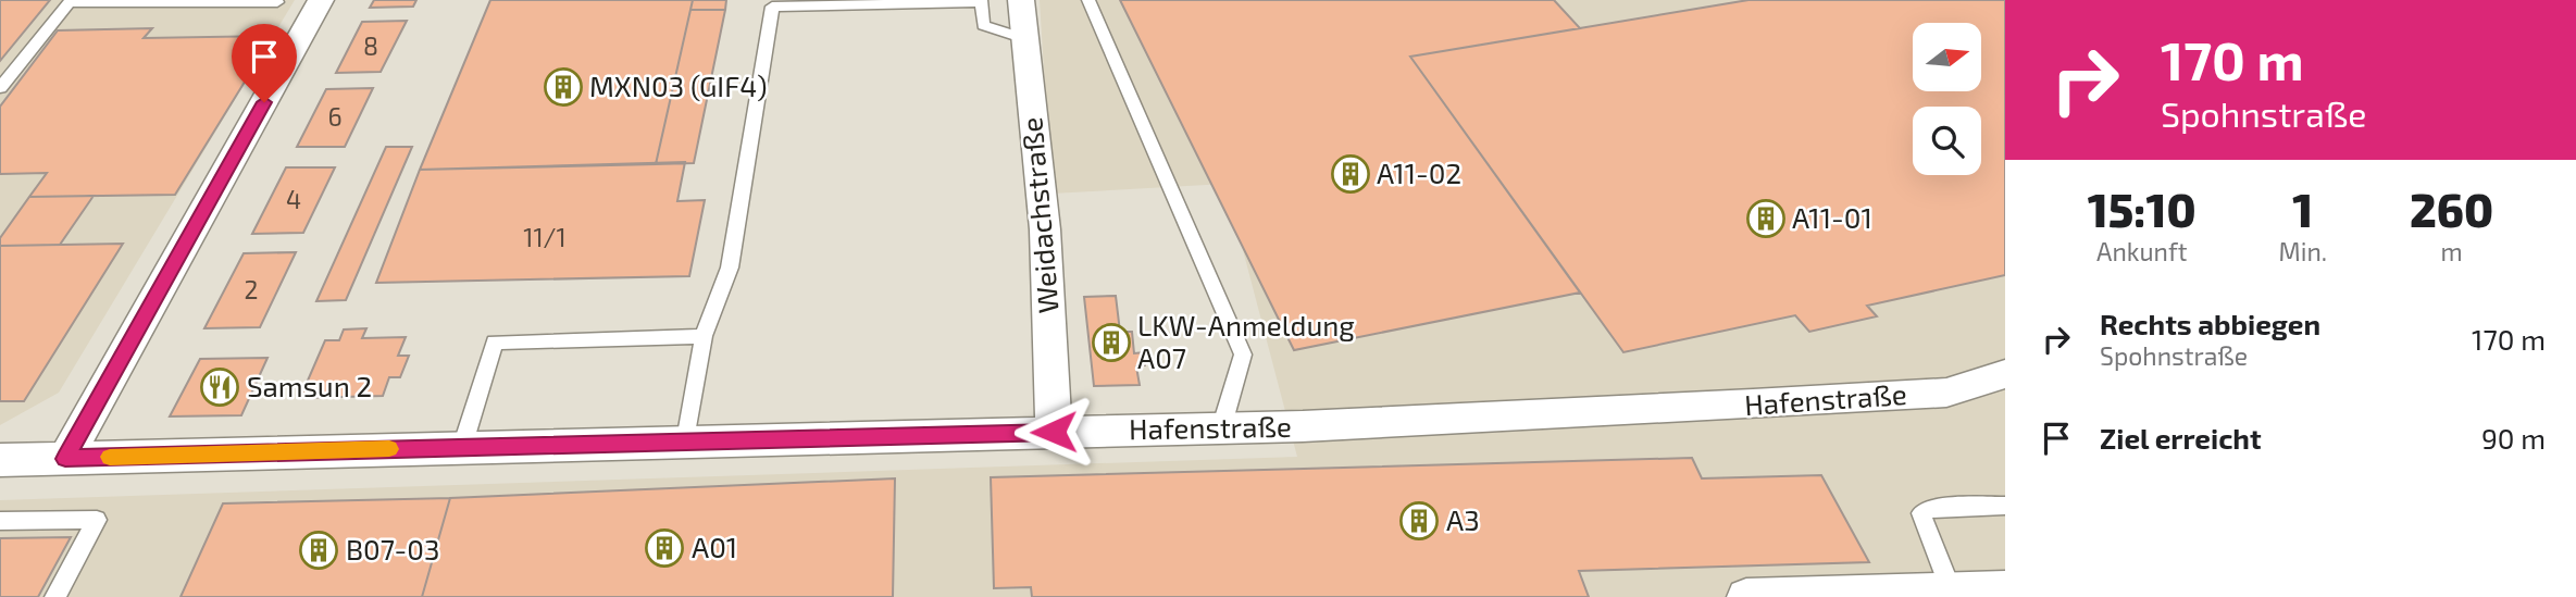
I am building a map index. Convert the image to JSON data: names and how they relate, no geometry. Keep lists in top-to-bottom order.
{
  "streets": {
    "street": ["Weidachstraße", "Hafenstraße"]
  },
  "crossings": [
    ["Weidachstraße", "Hafenstraße"]
  ],
  "places": {
    "building": [
      "MXN03 (GIF4)",
      "A11-02",
      "A11-01",
      "LKW-Anmeldung A07",
      "A3",
      "A01",
      "B07-03"
    ],
    "restaurant": ["Samsun 2"]
  },
  "house_numbers": [
    "8",
    "6",
    "4",
    "11/1",
    "2"
  ],
  "north": "right",
  "page": {
    "turn": ["170 m", "Spohnstraße"],
    "eta": [
      "15:10",
      "Ankunft",
      "1",
      "Min.",
      "260",
      "m"
    ],
    "list": [
      {
        "name": "Rechts abbiegen",
        "note": "Spohnstraße",
        "value": "170 m"
      },
      {
        "name": "Ziel erreicht",
        "value": "90 m"
      }
    ]
  }
}
